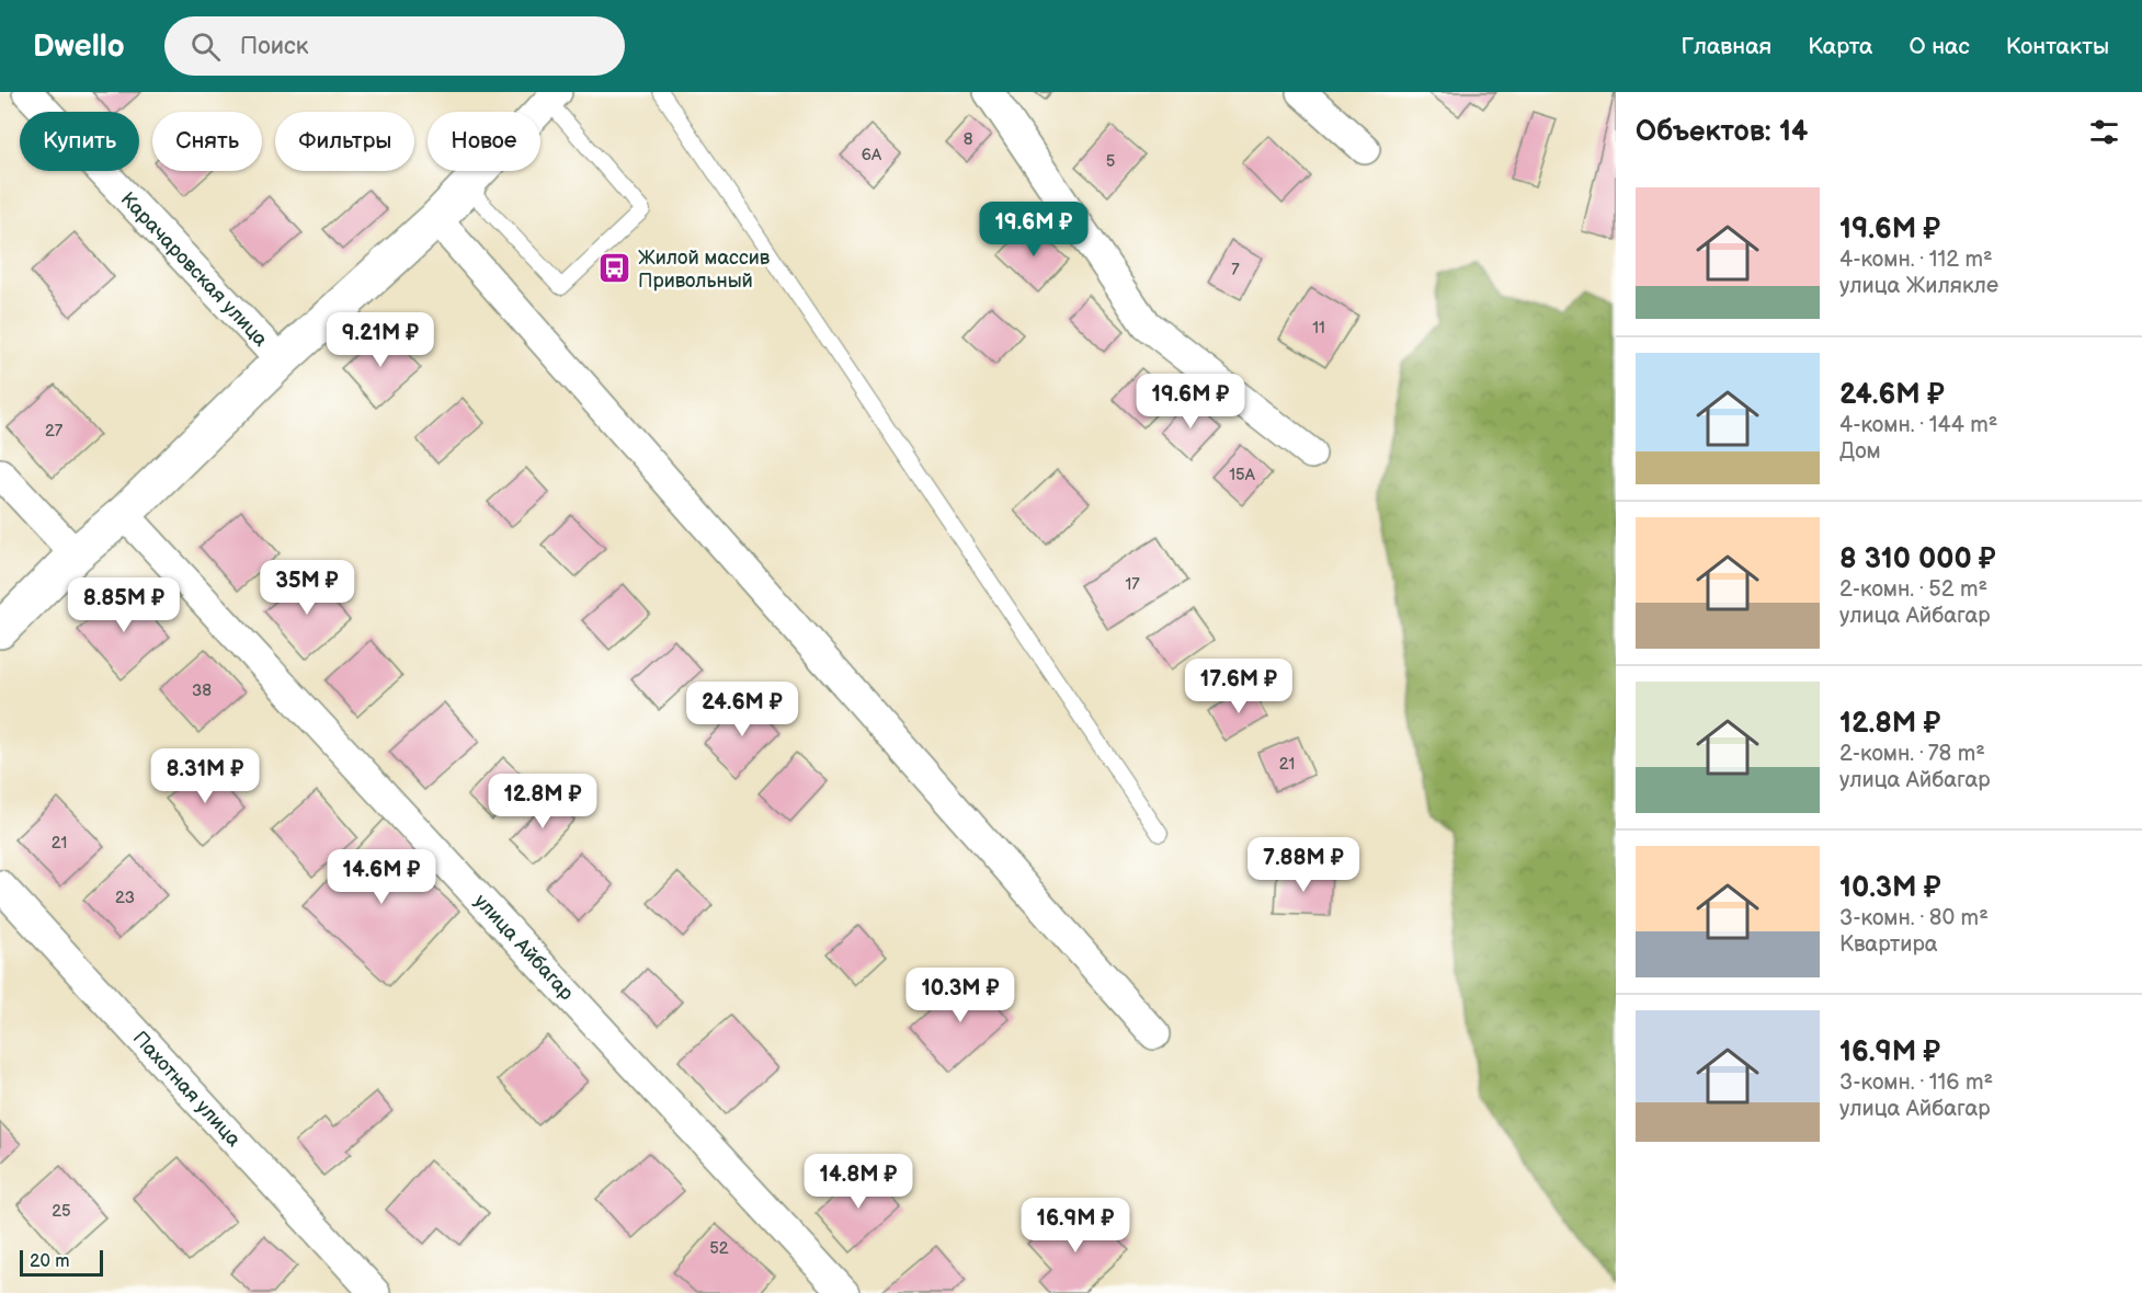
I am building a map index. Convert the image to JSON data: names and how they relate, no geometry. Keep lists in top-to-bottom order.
{
  "streets": {
    "street": ["Карачаровская улица", "улица Айбагар", "Пахотная улица"]
  },
  "places": {
    "bus stop": ["Жилой массив Привольный"]
  },
  "house_numbers": [
    "8",
    "6А",
    "5",
    "7",
    "11",
    "27",
    "15А",
    "17",
    "38",
    "21",
    "21",
    "23",
    "25",
    "52"
  ],
  "scale_bar": "20 m",
  "page": {
    "header": "Dwello",
    "search": "Поиск",
    "nav": [
      "Главная",
      "Карта",
      "О нас",
      "Контакты"
    ],
    "heading": "Объектов: 14",
    "chip": [
      "Купить",
      "Снять",
      "Фильтры",
      "Новое"
    ],
    "list": [
      {
        "name": "19.6M ₽",
        "note": "4-комн. · 112 m² · улица Жилякле"
      },
      {
        "name": "24.6M ₽",
        "note": "4-комн. · 144 m² · Дом"
      },
      {
        "name": "8 310 000 ₽",
        "note": "2-комн. · 52 m² · улица Айбагар"
      },
      {
        "name": "12.8M ₽",
        "note": "2-комн. · 78 m² · улица Айбагар"
      },
      {
        "name": "10.3M ₽",
        "note": "3-комн. · 80 m² · Квартира"
      },
      {
        "name": "16.9M ₽",
        "note": "3-комн. · 116 m² · улица Айбагар"
      }
    ],
    "price": [
      "19.6M ₽",
      "9.21M ₽",
      "19.6M ₽",
      "35M ₽",
      "8.85M ₽",
      "17.6M ₽",
      "24.6M ₽",
      "8.31M ₽",
      "12.8M ₽",
      "7.88M ₽",
      "14.6M ₽",
      "10.3M ₽",
      "14.8M ₽",
      "16.9M ₽"
    ],
    "scale": "20 m"
  }
}
